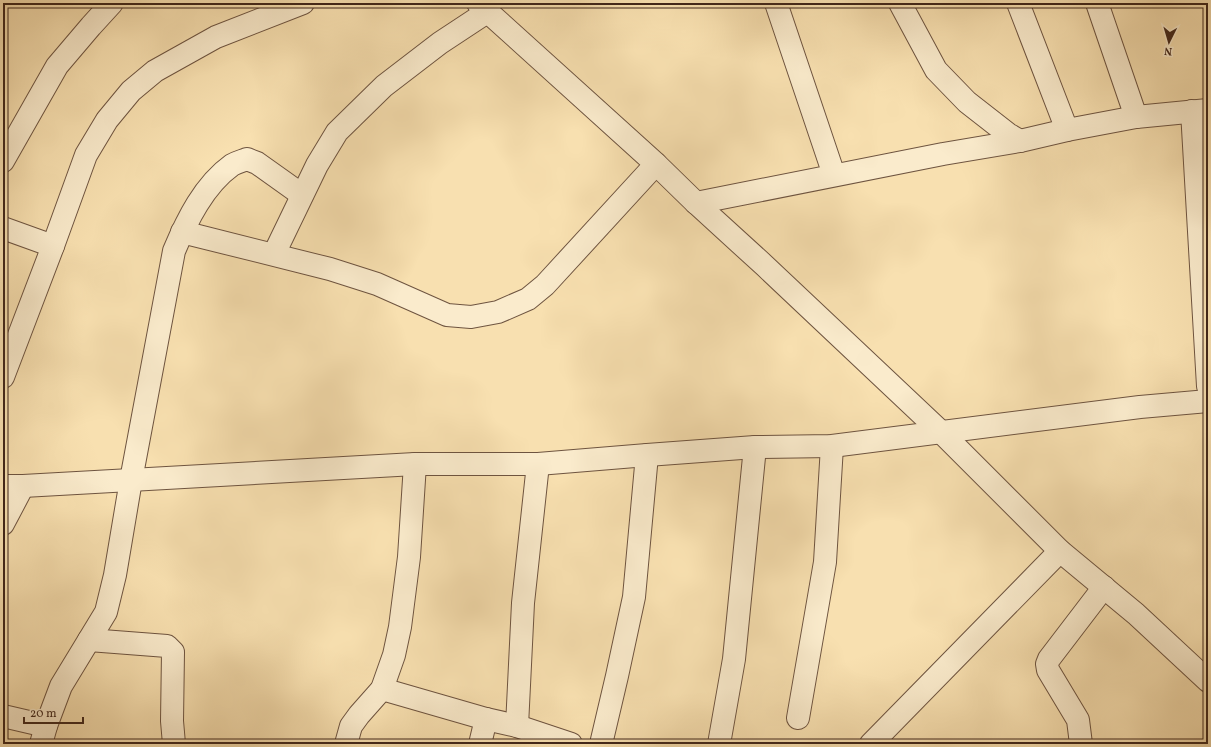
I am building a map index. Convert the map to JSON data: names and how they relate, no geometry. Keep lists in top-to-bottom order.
{
  "scale_bar": "20 m",
  "north": "bottom"
}
